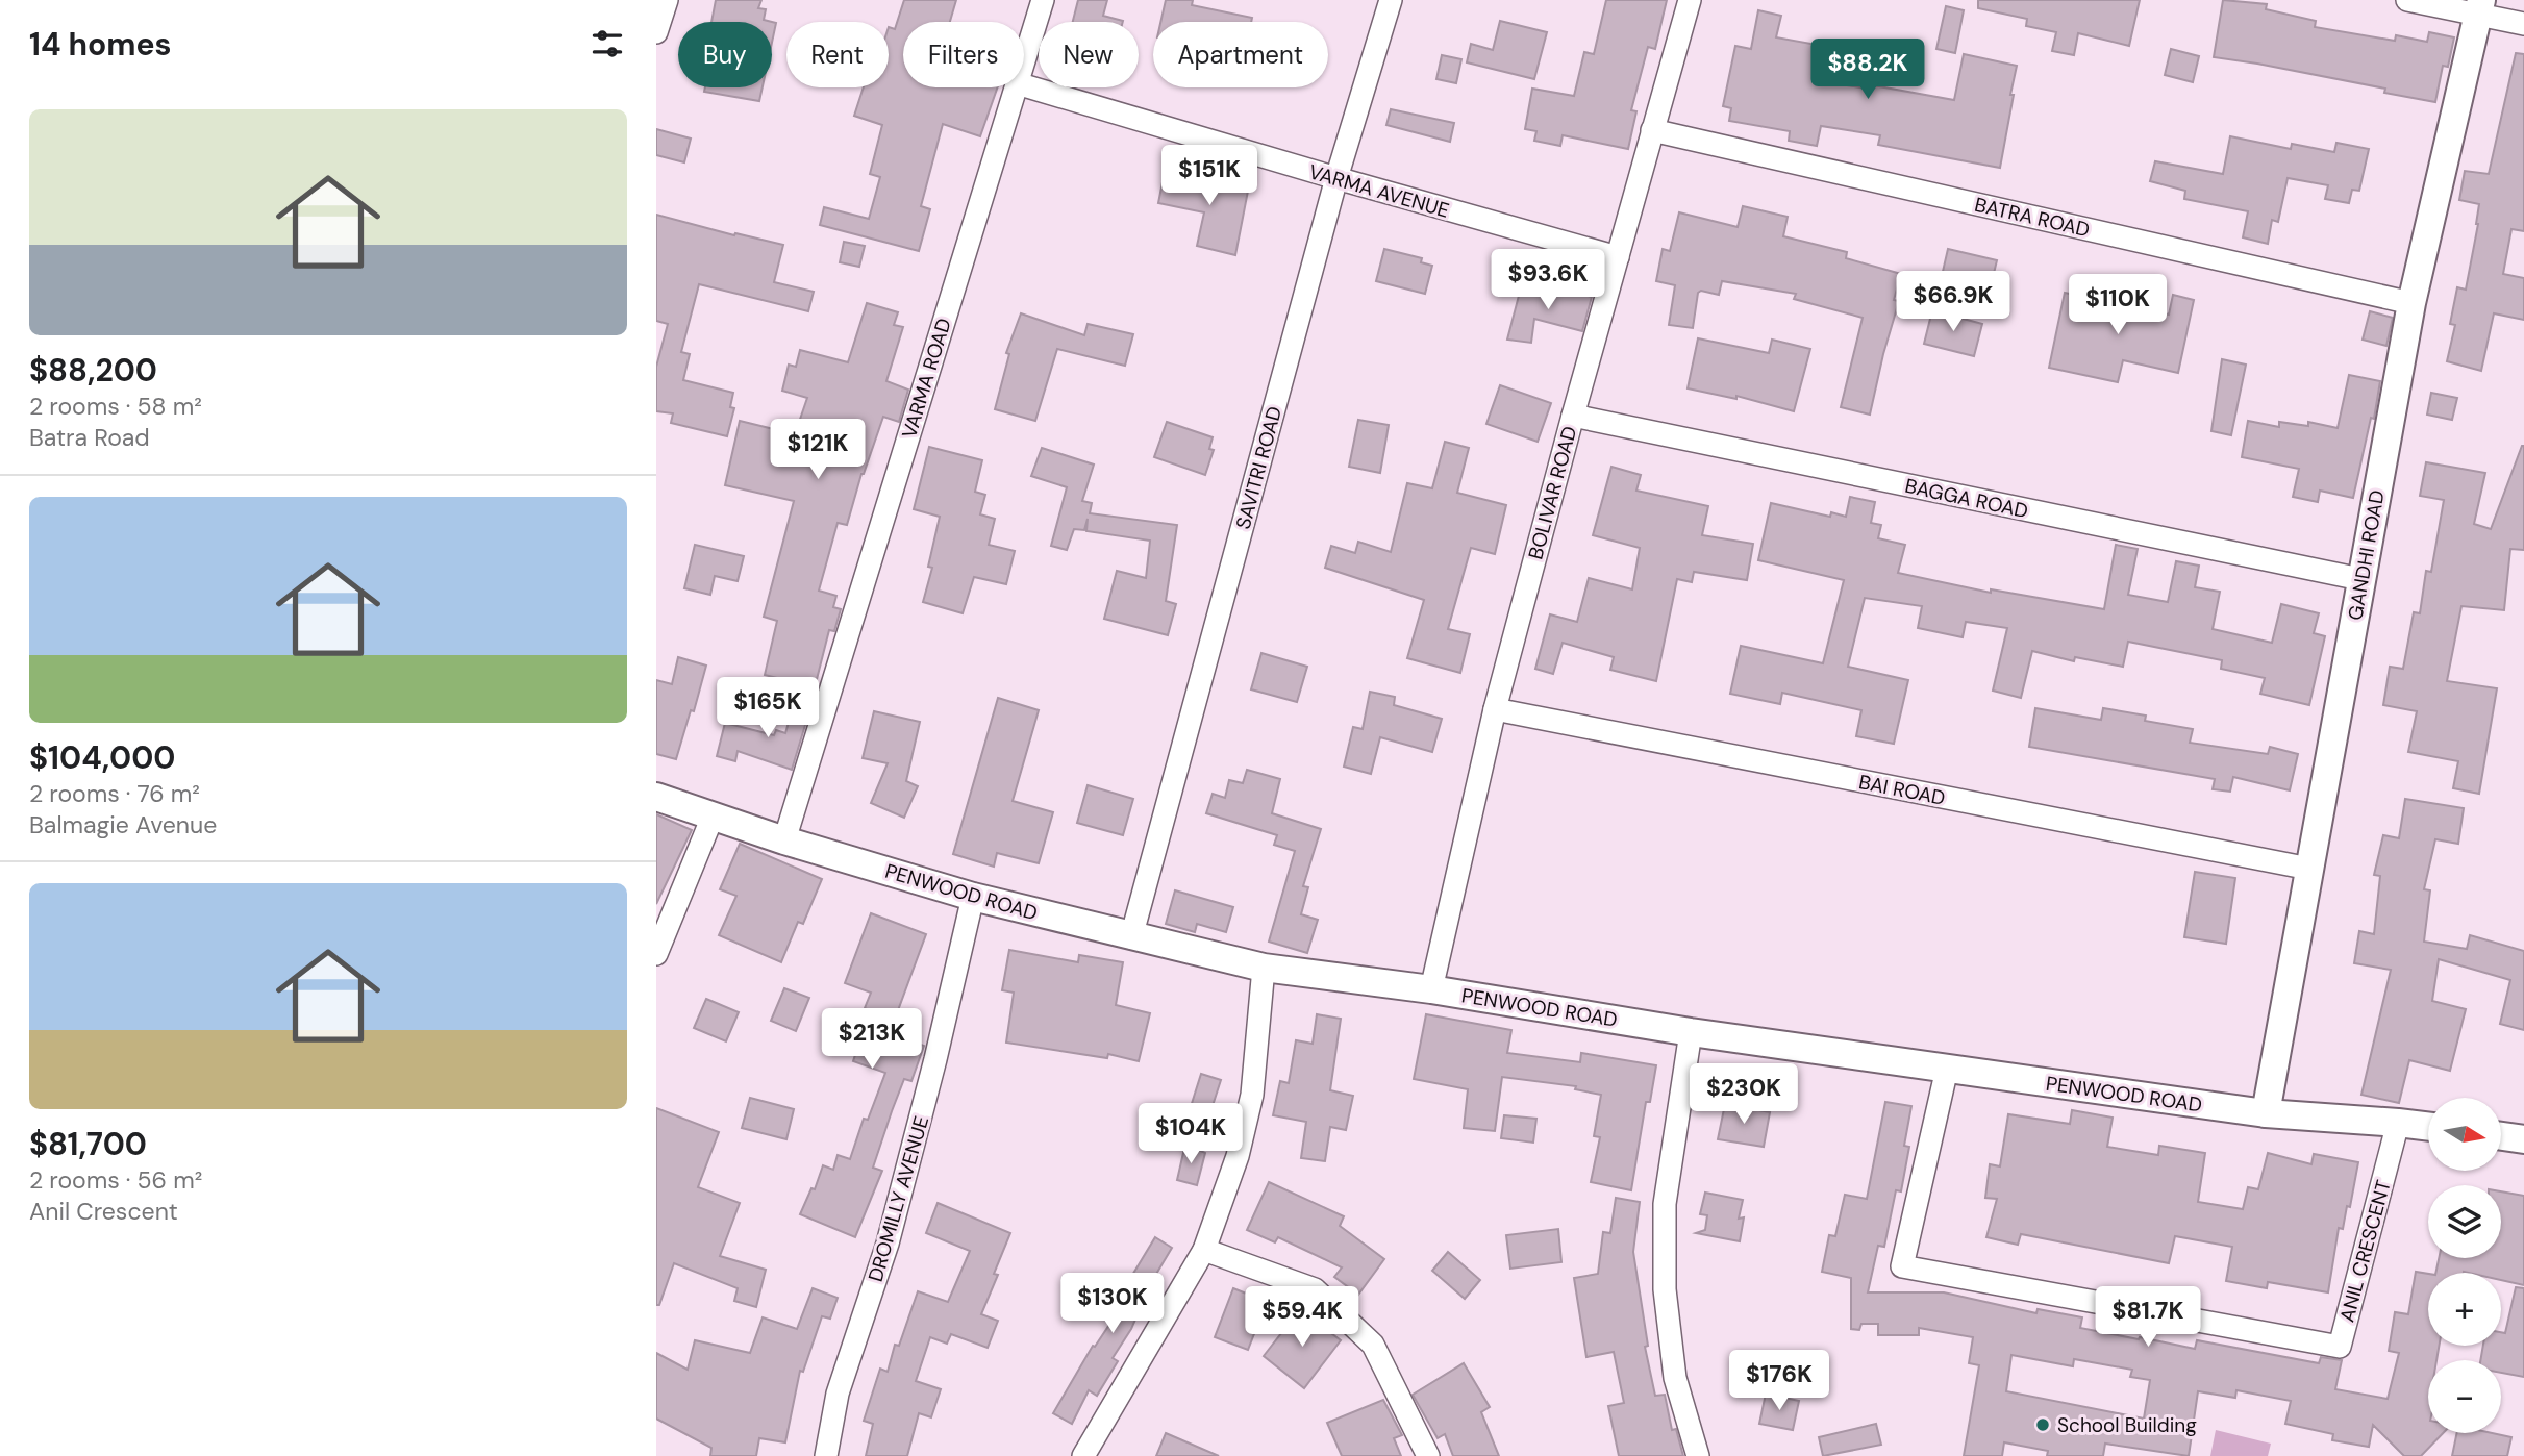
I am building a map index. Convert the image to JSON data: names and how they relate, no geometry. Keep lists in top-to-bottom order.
{
  "streets": {
    "street": [
      "VARMA AVENUE",
      "BATRA ROAD",
      "VARMA ROAD",
      "SAVITRI ROAD",
      "BOLIVAR ROAD",
      "BAGGA ROAD",
      "GANDHI ROAD",
      "BAI ROAD",
      "PENWOOD ROAD",
      "DROMILLY AVENUE",
      "ANIL CRESCENT"
    ]
  },
  "crossings": [
    ["VARMA AVENUE", "SAVITRI ROAD"],
    ["VARMA AVENUE", "BOLIVAR ROAD"],
    ["BATRA ROAD", "BOLIVAR ROAD"],
    ["BATRA ROAD", "GANDHI ROAD"],
    ["VARMA ROAD", "PENWOOD ROAD"],
    ["SAVITRI ROAD", "PENWOOD ROAD"],
    ["BOLIVAR ROAD", "BAGGA ROAD"],
    ["BOLIVAR ROAD", "BAI ROAD"],
    ["BOLIVAR ROAD", "PENWOOD ROAD"],
    ["BAGGA ROAD", "GANDHI ROAD"],
    ["GANDHI ROAD", "BAI ROAD"],
    ["GANDHI ROAD", "PENWOOD ROAD"],
    ["PENWOOD ROAD", "DROMILLY AVENUE"],
    ["PENWOOD ROAD", "ANIL CRESCENT"]
  ],
  "places": ["School Building"],
  "north": "right",
  "page": {
    "heading": "14 homes",
    "chip": [
      "Buy",
      "Rent",
      "Filters",
      "New",
      "Apartment"
    ],
    "price": [
      "$88.2K",
      "$151K",
      "$93.6K",
      "$66.9K",
      "$110K",
      "$121K",
      "$165K",
      "$213K",
      "$230K",
      "$104K",
      "$130K",
      "$59.4K",
      "$81.7K",
      "$176K"
    ],
    "list": [
      {
        "name": "$88,200",
        "note": "2 rooms · 58 m² · Batra Road"
      },
      {
        "name": "$104,000",
        "note": "2 rooms · 76 m² · Balmagie Avenue"
      },
      {
        "name": "$81,700",
        "note": "2 rooms · 56 m² · Anil Crescent"
      }
    ],
    "map_buttons": ["+", "−"]
  }
}
